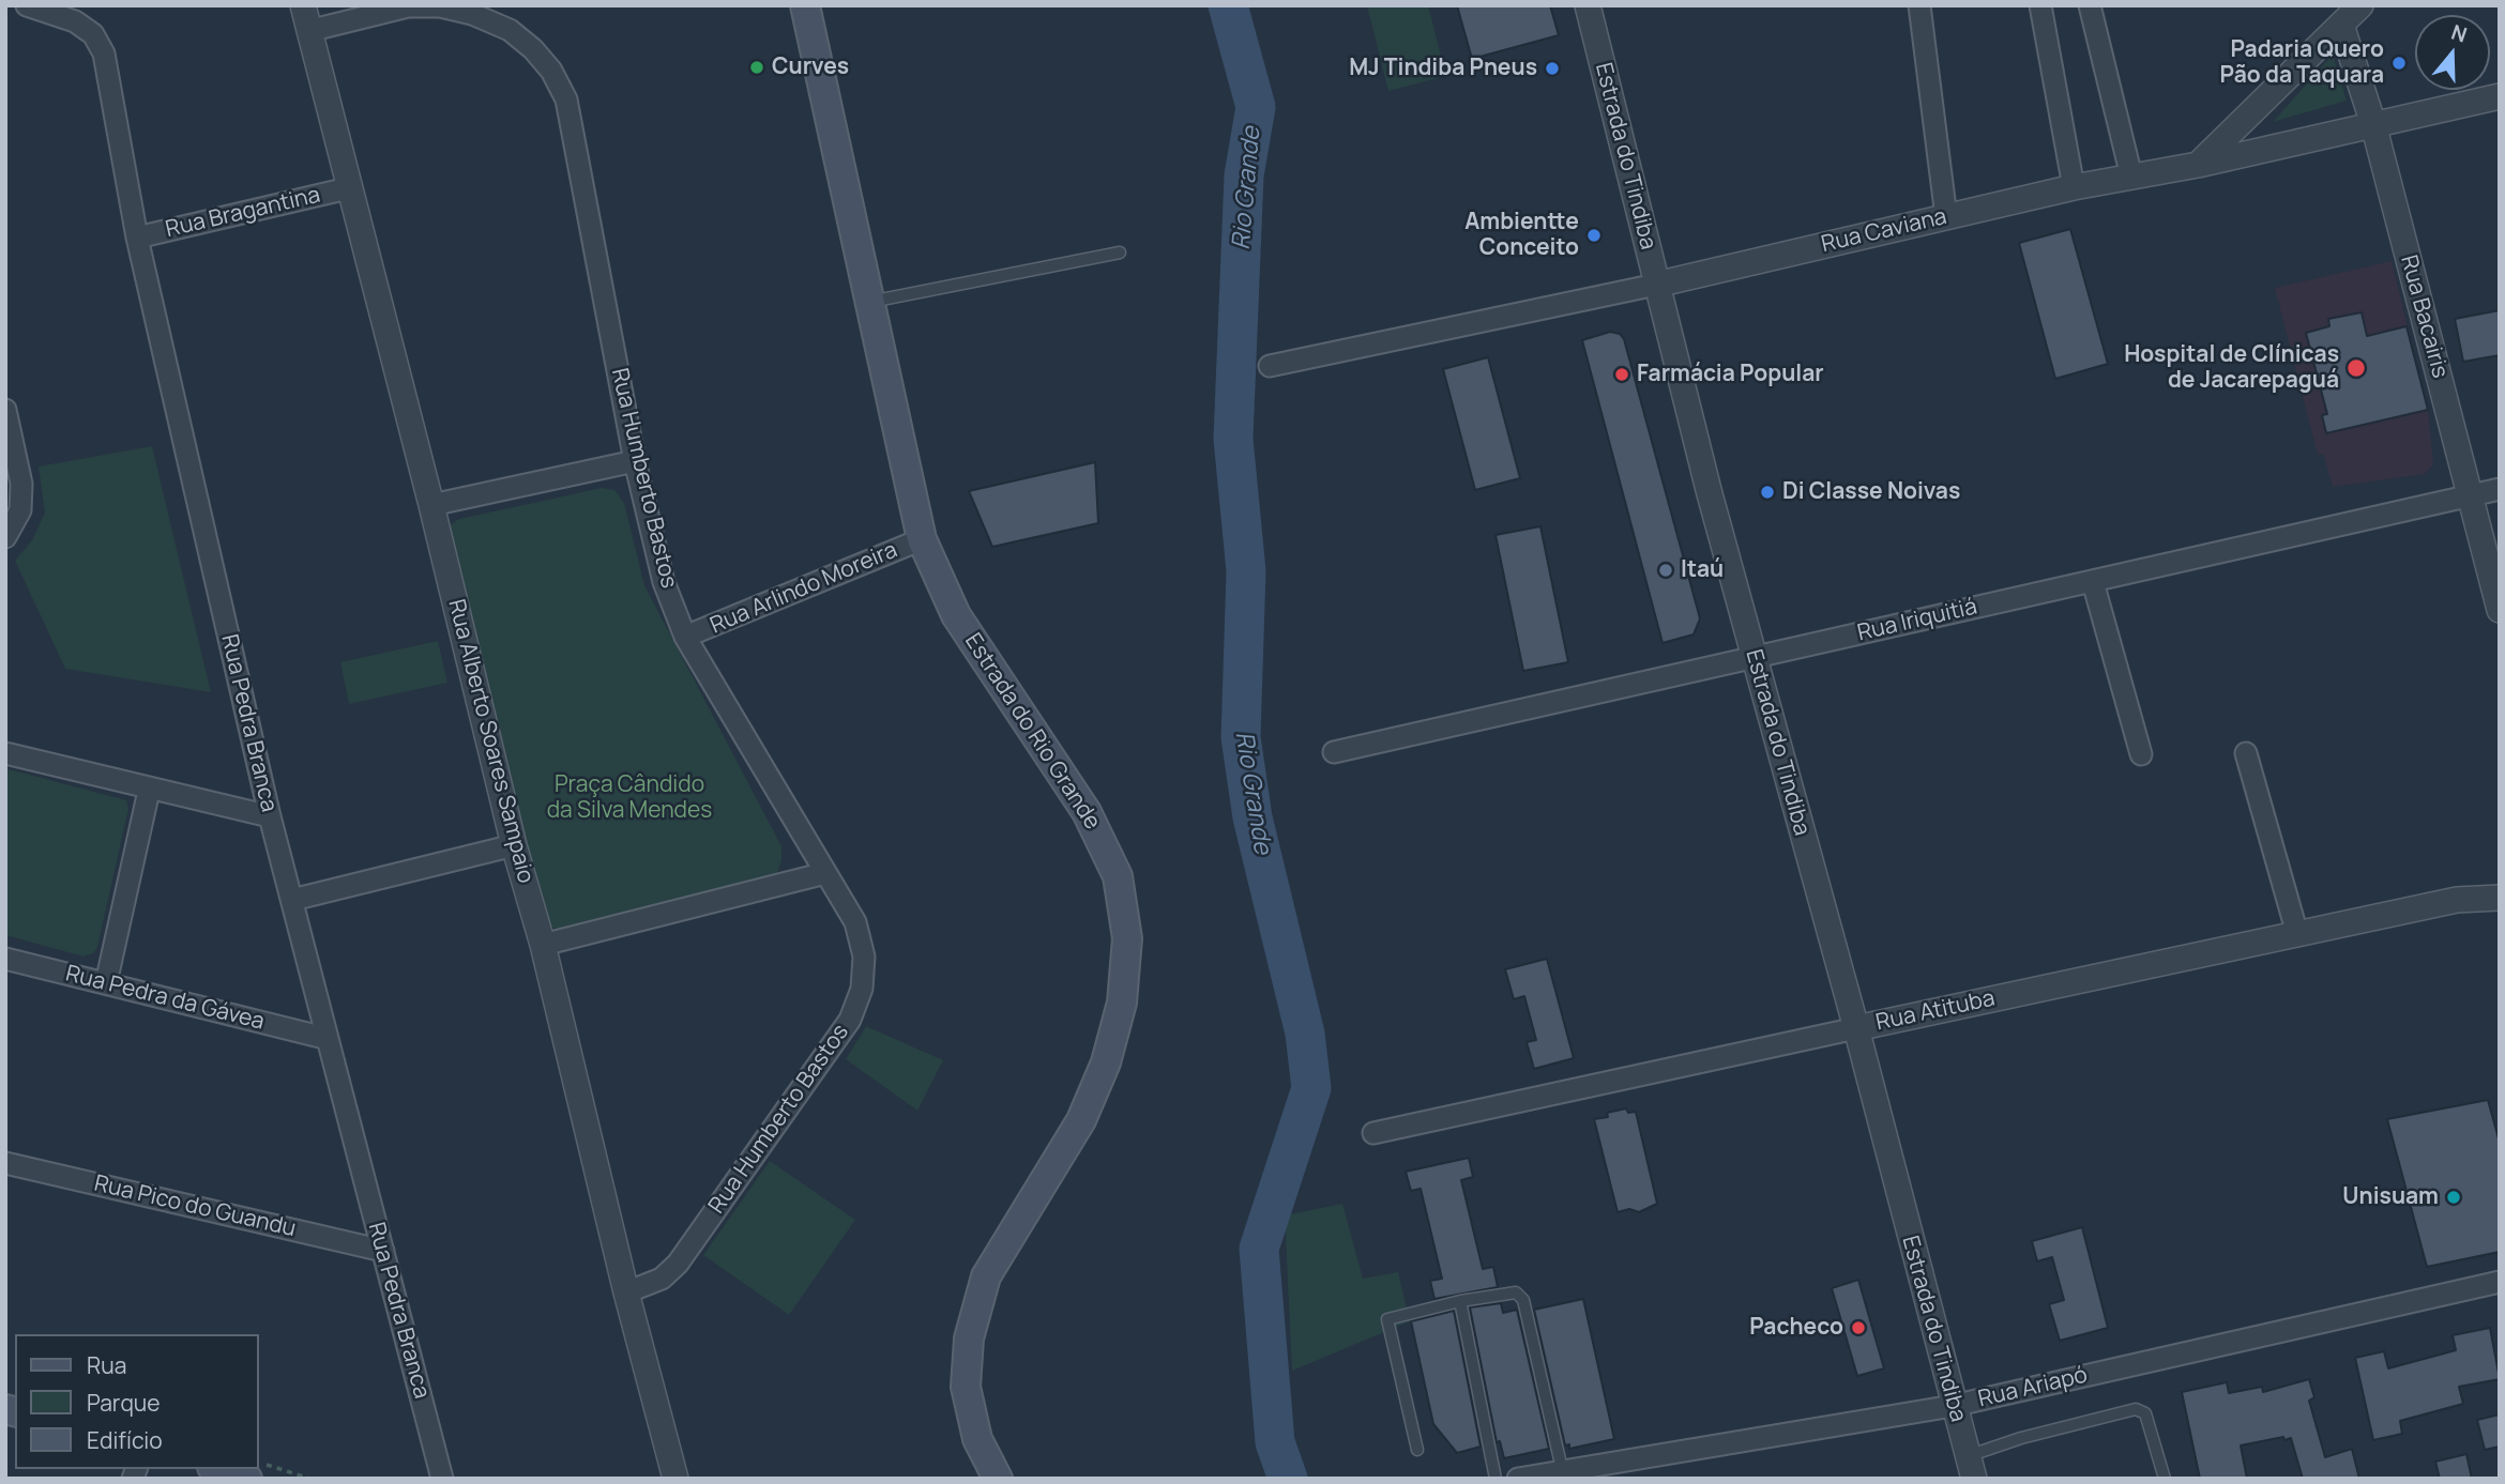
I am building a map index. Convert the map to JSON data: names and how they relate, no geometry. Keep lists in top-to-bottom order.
{
  "streets": {
    "main road": ["Estrada do Rio Grande"],
    "street": [
      "Estrada do Tindiba",
      "Rua Bragantina",
      "Rua Caviana",
      "Rua Bacairis",
      "Rua Humberto Bastos",
      "Rua Arlindo Moreira",
      "Rua Iriquitiá",
      "Rua Pedra Branca",
      "Rua Alberto Soares Sampaio",
      "Rua Pedra da Gávea",
      "Rua Atituba",
      "Rua Pico do Guandu",
      "Rua Ariapó"
    ]
  },
  "crossings": [
    ["Estrada do Tindiba", "Rua Caviana"],
    ["Estrada do Tindiba", "Rua Iriquitiá"],
    ["Estrada do Tindiba", "Rua Atituba"],
    ["Estrada do Tindiba", "Rua Ariapó"],
    ["Rua Bragantina", "Rua Pedra Branca"],
    ["Rua Bragantina", "Rua Alberto Soares Sampaio"],
    ["Rua Caviana", "Rua Bacairis"],
    ["Rua Bacairis", "Rua Iriquitiá"],
    ["Rua Humberto Bastos", "Rua Arlindo Moreira"],
    ["Rua Humberto Bastos", "Rua Alberto Soares Sampaio"],
    ["Rua Arlindo Moreira", "Estrada do Rio Grande"],
    ["Rua Pedra Branca", "Rua Pedra da Gávea"],
    ["Rua Pedra Branca", "Rua Pico do Guandu"]
  ],
  "water": ["Rio Grande"],
  "parks": ["Praça Cândido da Silva Mendes"],
  "places": [
    "Padaria Quero Pão da Taquara",
    "Curves",
    "MJ Tindiba Pneus",
    "Ambientte Conceito",
    "Hospital de Clínicas de Jacarepaguá",
    "Farmácia Popular",
    "Di Classe Noivas",
    "Itaú",
    "Unisuam",
    "Pacheco"
  ],
  "legend": ["Rua", "Parque", "Edifício"],
  "north": "top"
}
